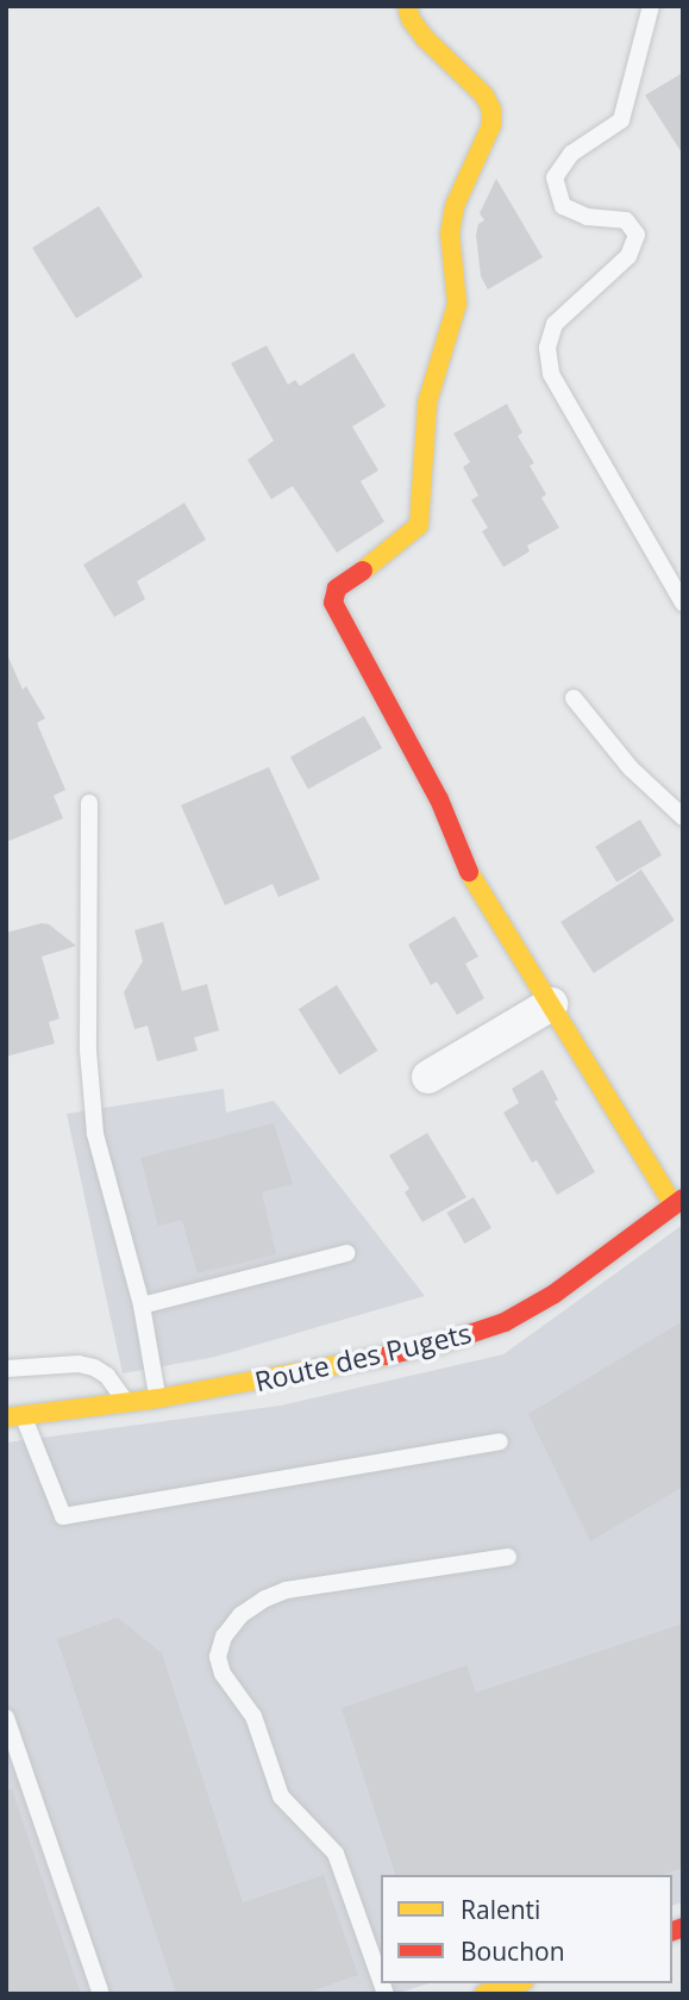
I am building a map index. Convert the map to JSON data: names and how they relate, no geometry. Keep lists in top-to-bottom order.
{
  "streets": {
    "street": ["Route des Pugets"]
  },
  "legend": ["Ralenti", "Bouchon"]
}
